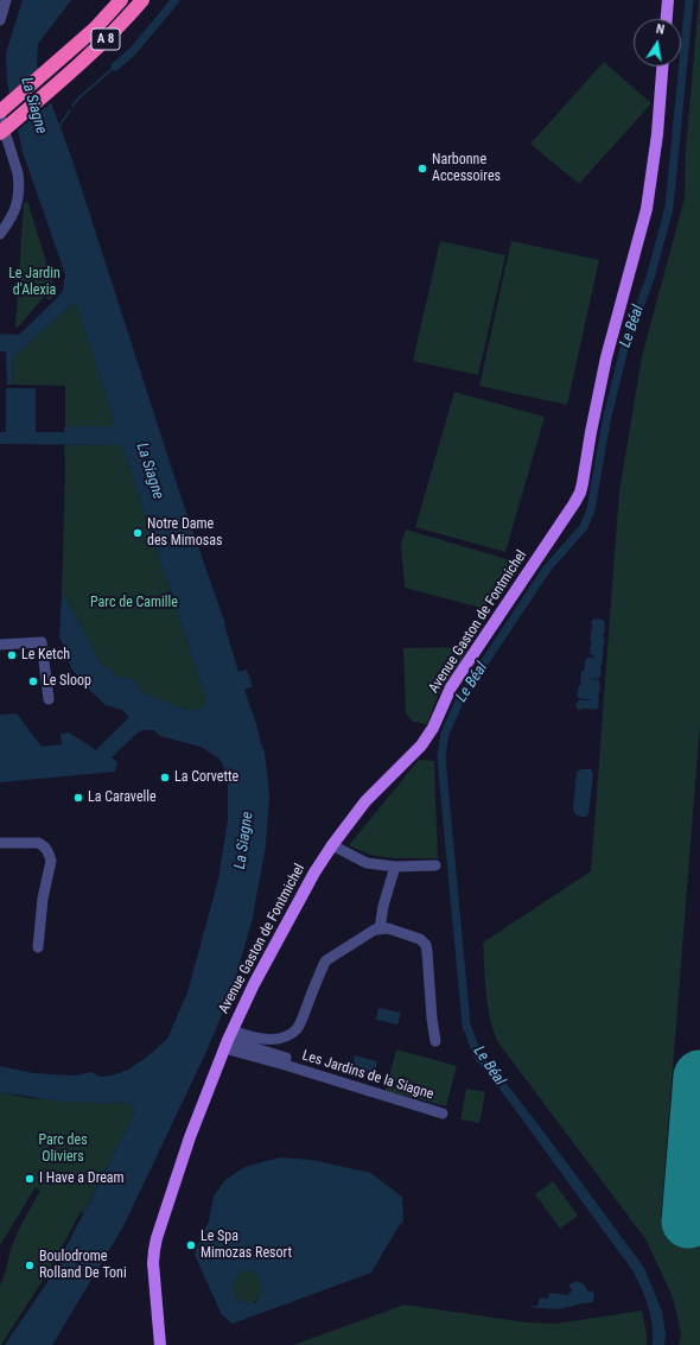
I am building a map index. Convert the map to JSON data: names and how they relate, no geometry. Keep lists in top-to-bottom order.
{
  "streets": {
    "highway": ["A 8"],
    "main road": ["Avenue Gaston de Fontmichel"],
    "street": ["Les Jardins de la Siagne"]
  },
  "crossings": [
    ["Avenue Gaston de Fontmichel", "Les Jardins de la Siagne"]
  ],
  "water": ["La Siagne", "Le Béal"],
  "parks": ["Le Jardin d'Alexia", "Parc de Camille", "Parc des Oliviers"],
  "places": [
    "Narbonne Accessoires",
    "Notre Dame des Mimosas",
    "Le Ketch",
    "Le Sloop",
    "La Corvette",
    "La Caravelle",
    "I Have a Dream",
    "Le Spa Mimozas Resort",
    "Boulodrome Rolland De Toni"
  ],
  "north": "top"
}
